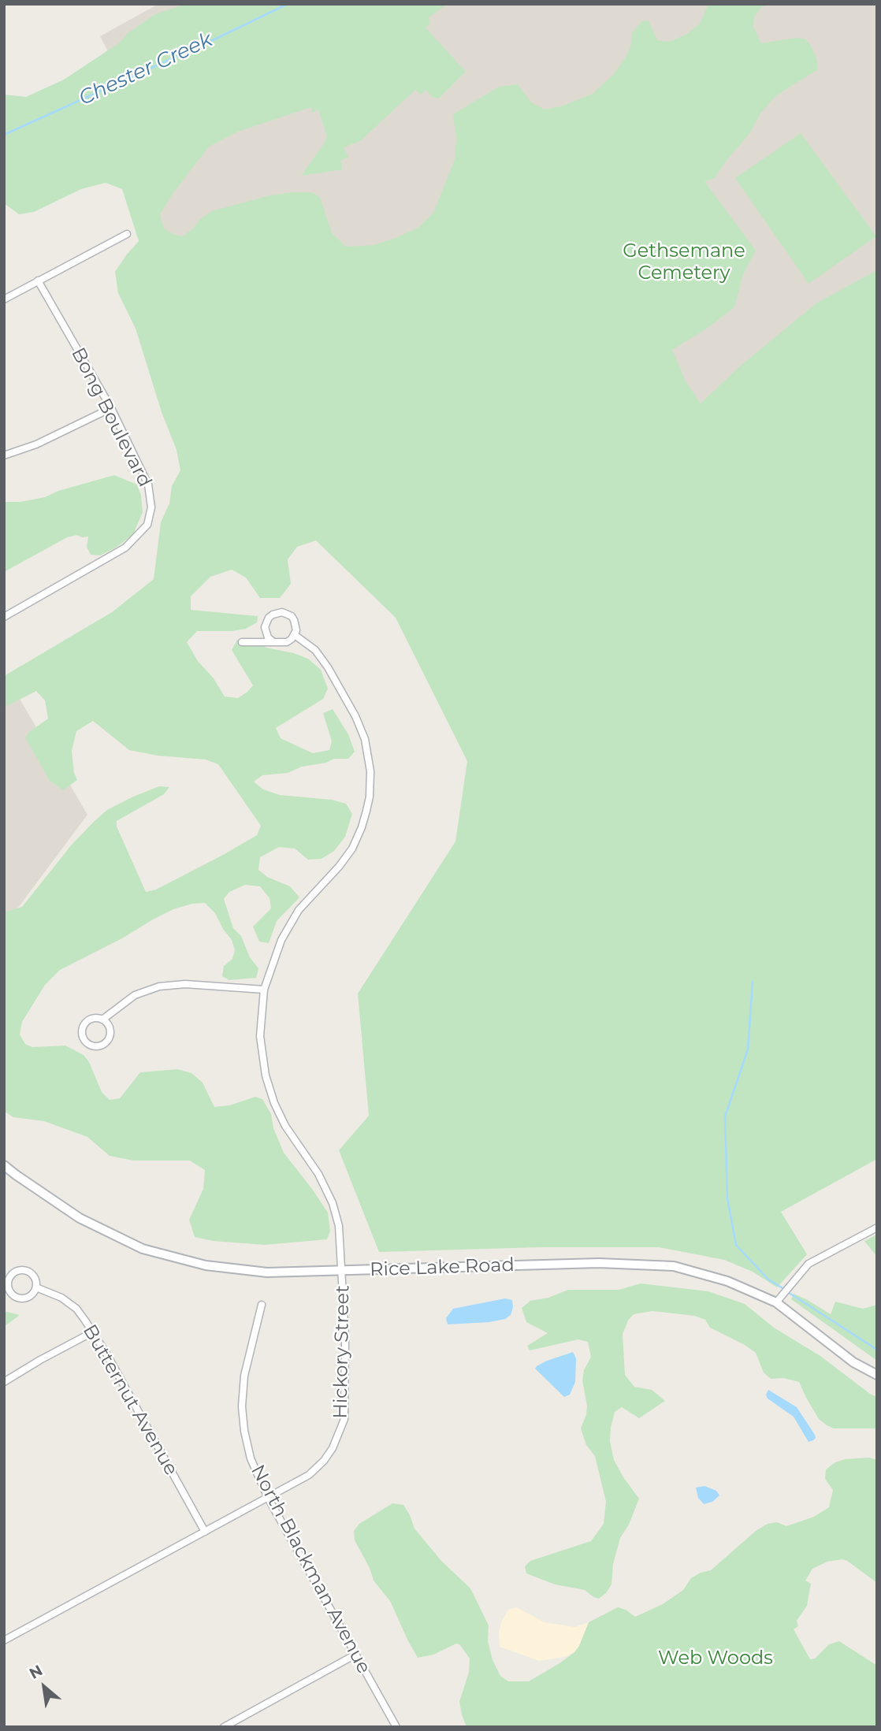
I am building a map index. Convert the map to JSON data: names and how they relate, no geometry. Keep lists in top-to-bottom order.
{
  "streets": {
    "main road": ["Rice Lake Road"],
    "street": [
      "Bong Boulevard",
      "Hickory Street",
      "Butternut Avenue",
      "North Blackman Avenue"
    ]
  },
  "crossings": [
    ["Rice Lake Road", "Hickory Street"],
    ["Hickory Street", "Butternut Avenue"],
    ["Hickory Street", "North Blackman Avenue"]
  ],
  "water": ["Chester Creek"],
  "parks": ["Gethsemane Cemetery", "Web Woods"],
  "north": "top left"
}
